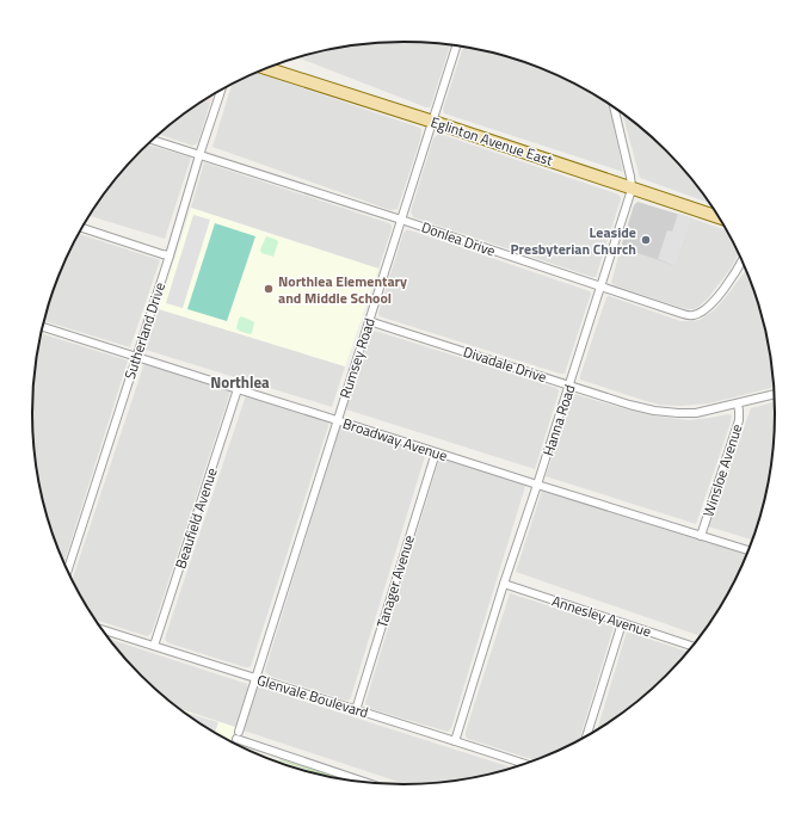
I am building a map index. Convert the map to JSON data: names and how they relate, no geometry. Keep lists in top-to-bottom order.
{
  "streets": {
    "main road": ["Eglinton Avenue East"],
    "street": [
      "Donlea Drive",
      "Sutherland Drive",
      "Rumsey Road",
      "Divadale Drive",
      "Hanna Road",
      "Broadway Avenue",
      "Winsloe Avenue",
      "Beaufield Avenue",
      "Tanager Avenue",
      "Annesley Avenue",
      "Glenvale Boulevard"
    ]
  },
  "crossings": [
    ["Eglinton Avenue East", "Rumsey Road"],
    ["Eglinton Avenue East", "Hanna Road"],
    ["Donlea Drive", "Sutherland Drive"],
    ["Donlea Drive", "Rumsey Road"],
    ["Donlea Drive", "Hanna Road"],
    ["Sutherland Drive", "Broadway Avenue"],
    ["Rumsey Road", "Divadale Drive"],
    ["Rumsey Road", "Broadway Avenue"],
    ["Rumsey Road", "Glenvale Boulevard"],
    ["Divadale Drive", "Hanna Road"],
    ["Divadale Drive", "Winsloe Avenue"],
    ["Hanna Road", "Broadway Avenue"],
    ["Hanna Road", "Annesley Avenue"],
    ["Hanna Road", "Glenvale Boulevard"],
    ["Broadway Avenue", "Winsloe Avenue"],
    ["Broadway Avenue", "Beaufield Avenue"],
    ["Broadway Avenue", "Tanager Avenue"],
    ["Beaufield Avenue", "Glenvale Boulevard"],
    ["Tanager Avenue", "Glenvale Boulevard"]
  ],
  "districts": ["Northlea"],
  "places": ["Leaside Presbyterian Church", "Northlea Elementary and Middle School"]
}
